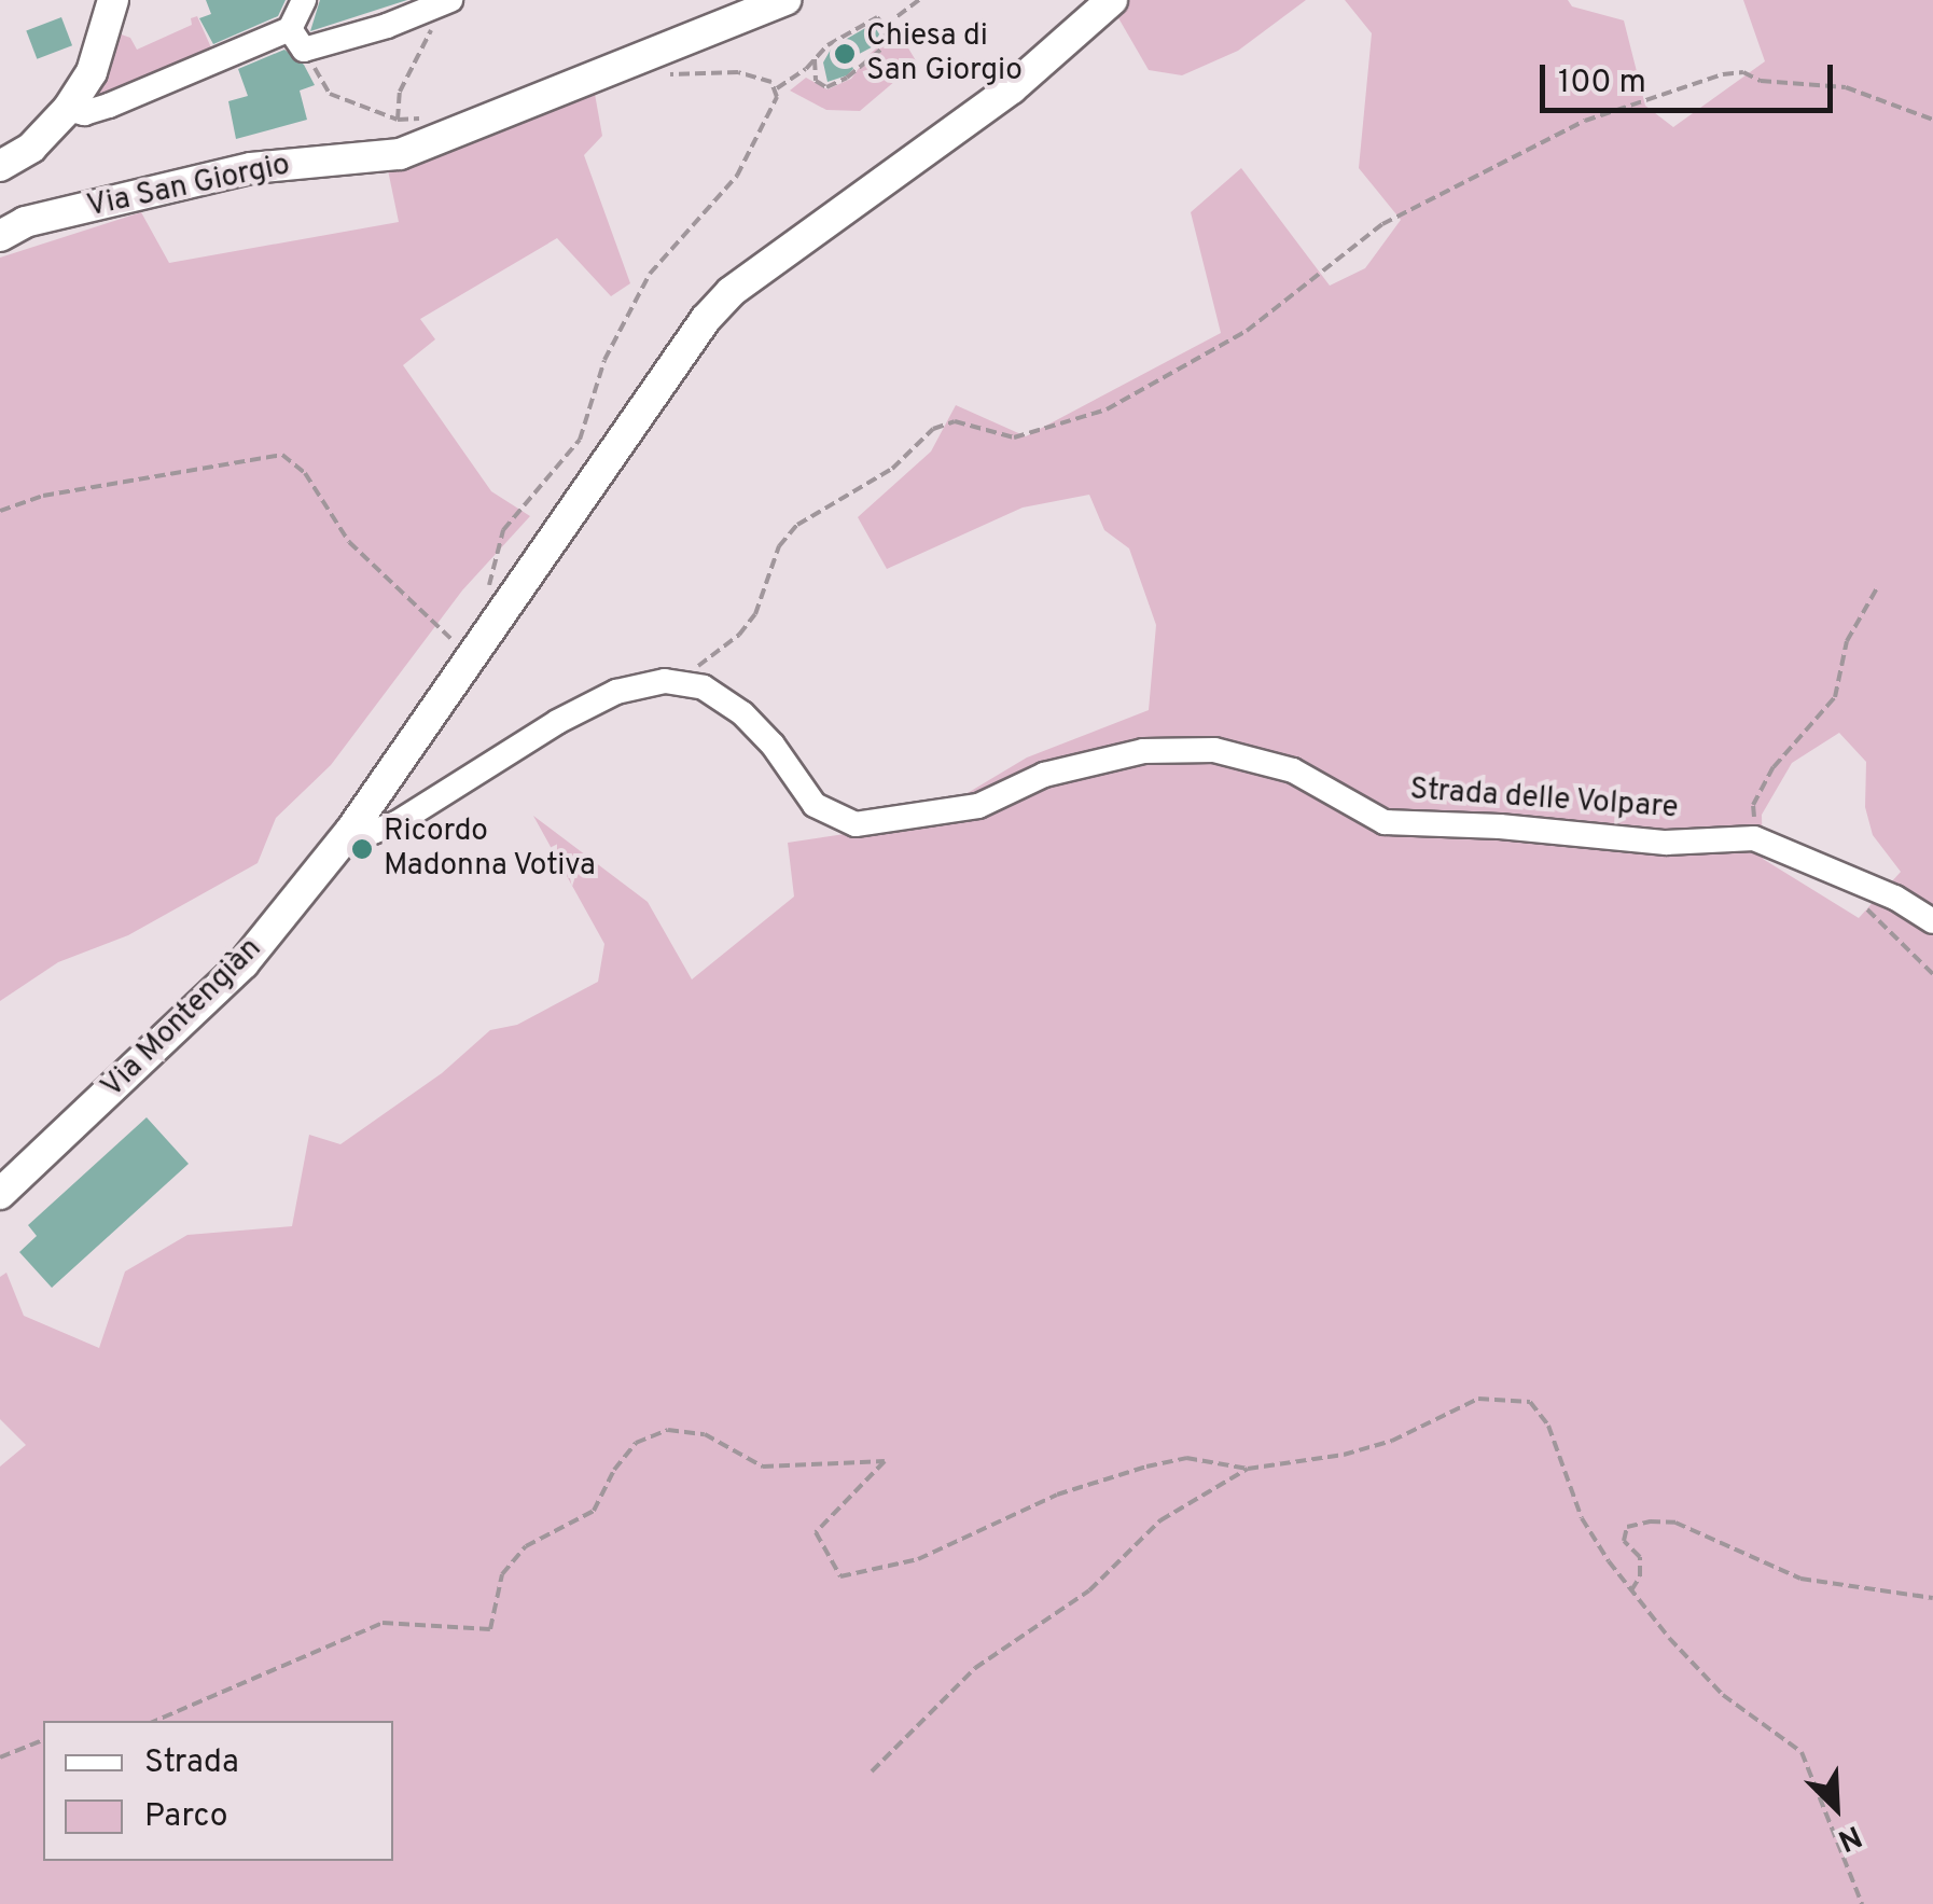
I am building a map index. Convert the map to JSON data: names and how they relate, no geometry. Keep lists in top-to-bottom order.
{
  "streets": {
    "street": ["Via San Giorgio", "Strada delle Volpare", "Via Montengiàn"]
  },
  "crossings": [
    ["Strada delle Volpare", "Via Montengiàn"]
  ],
  "places": ["Chiesa di San Giorgio", "Ricordo Madonna Votiva"],
  "legend": ["Strada", "Parco"],
  "scale_bar": "100 m",
  "north": "bottom right"
}
